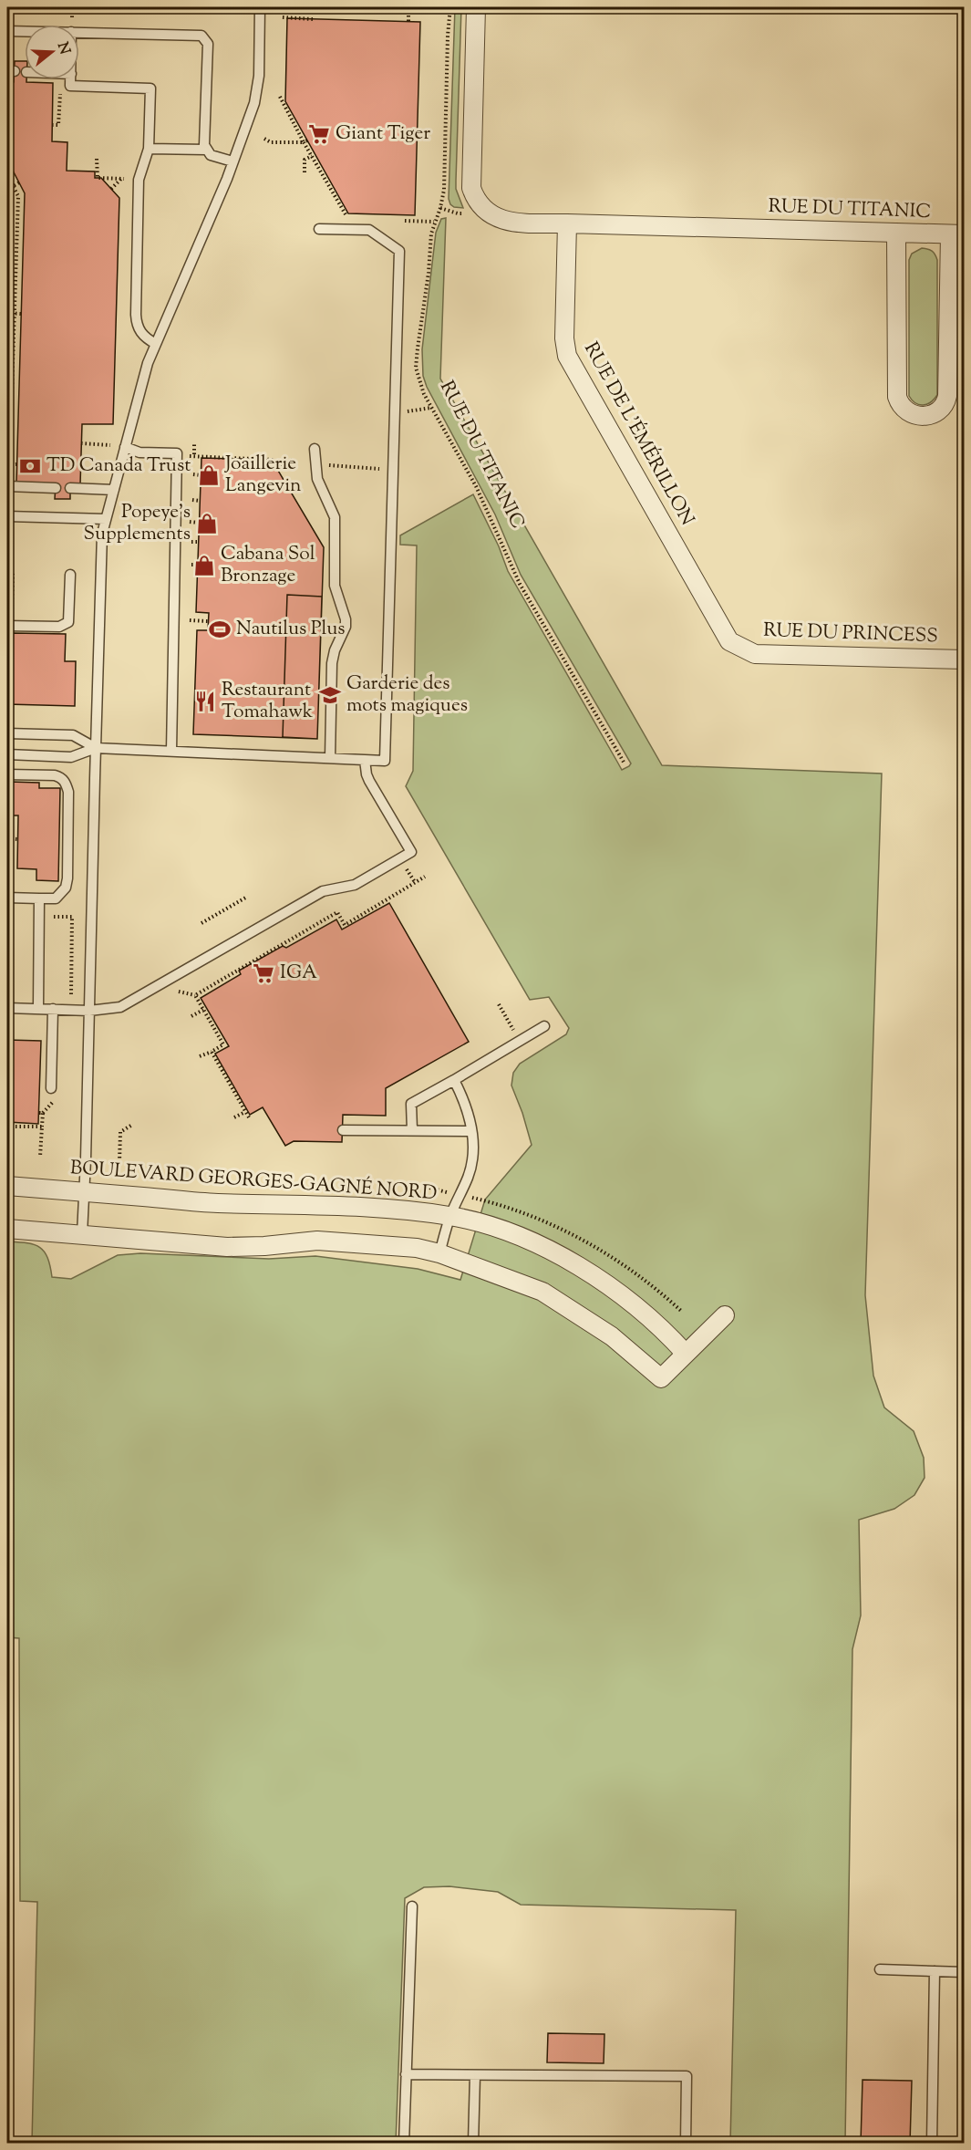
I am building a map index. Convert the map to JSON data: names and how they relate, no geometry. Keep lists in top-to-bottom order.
{
  "streets": {
    "street": [
      "RUE DU TITANIC",
      "RUE DE L'ÉMÉRILLON",
      "RUE DU PRINCESS",
      "BOULEVARD GEORGES-GAGNÉ NORD"
    ]
  },
  "crossings": [
    ["RUE DU TITANIC", "RUE DE L'ÉMÉRILLON"],
    ["RUE DE L'ÉMÉRILLON", "RUE DU PRINCESS"]
  ],
  "places": {
    "supermarket": ["Giant Tiger", "IGA"],
    "bank": ["TD Canada Trust"],
    "shop": ["Joaillerie Langevin", "Popeye's Supplements", "Cabana Sol Bronzage"],
    "sports": ["Nautilus Plus"],
    "school or university": ["Garderie des mots magiques"],
    "restaurant": ["Restaurant Tomahawk"]
  },
  "north": "right"
}
